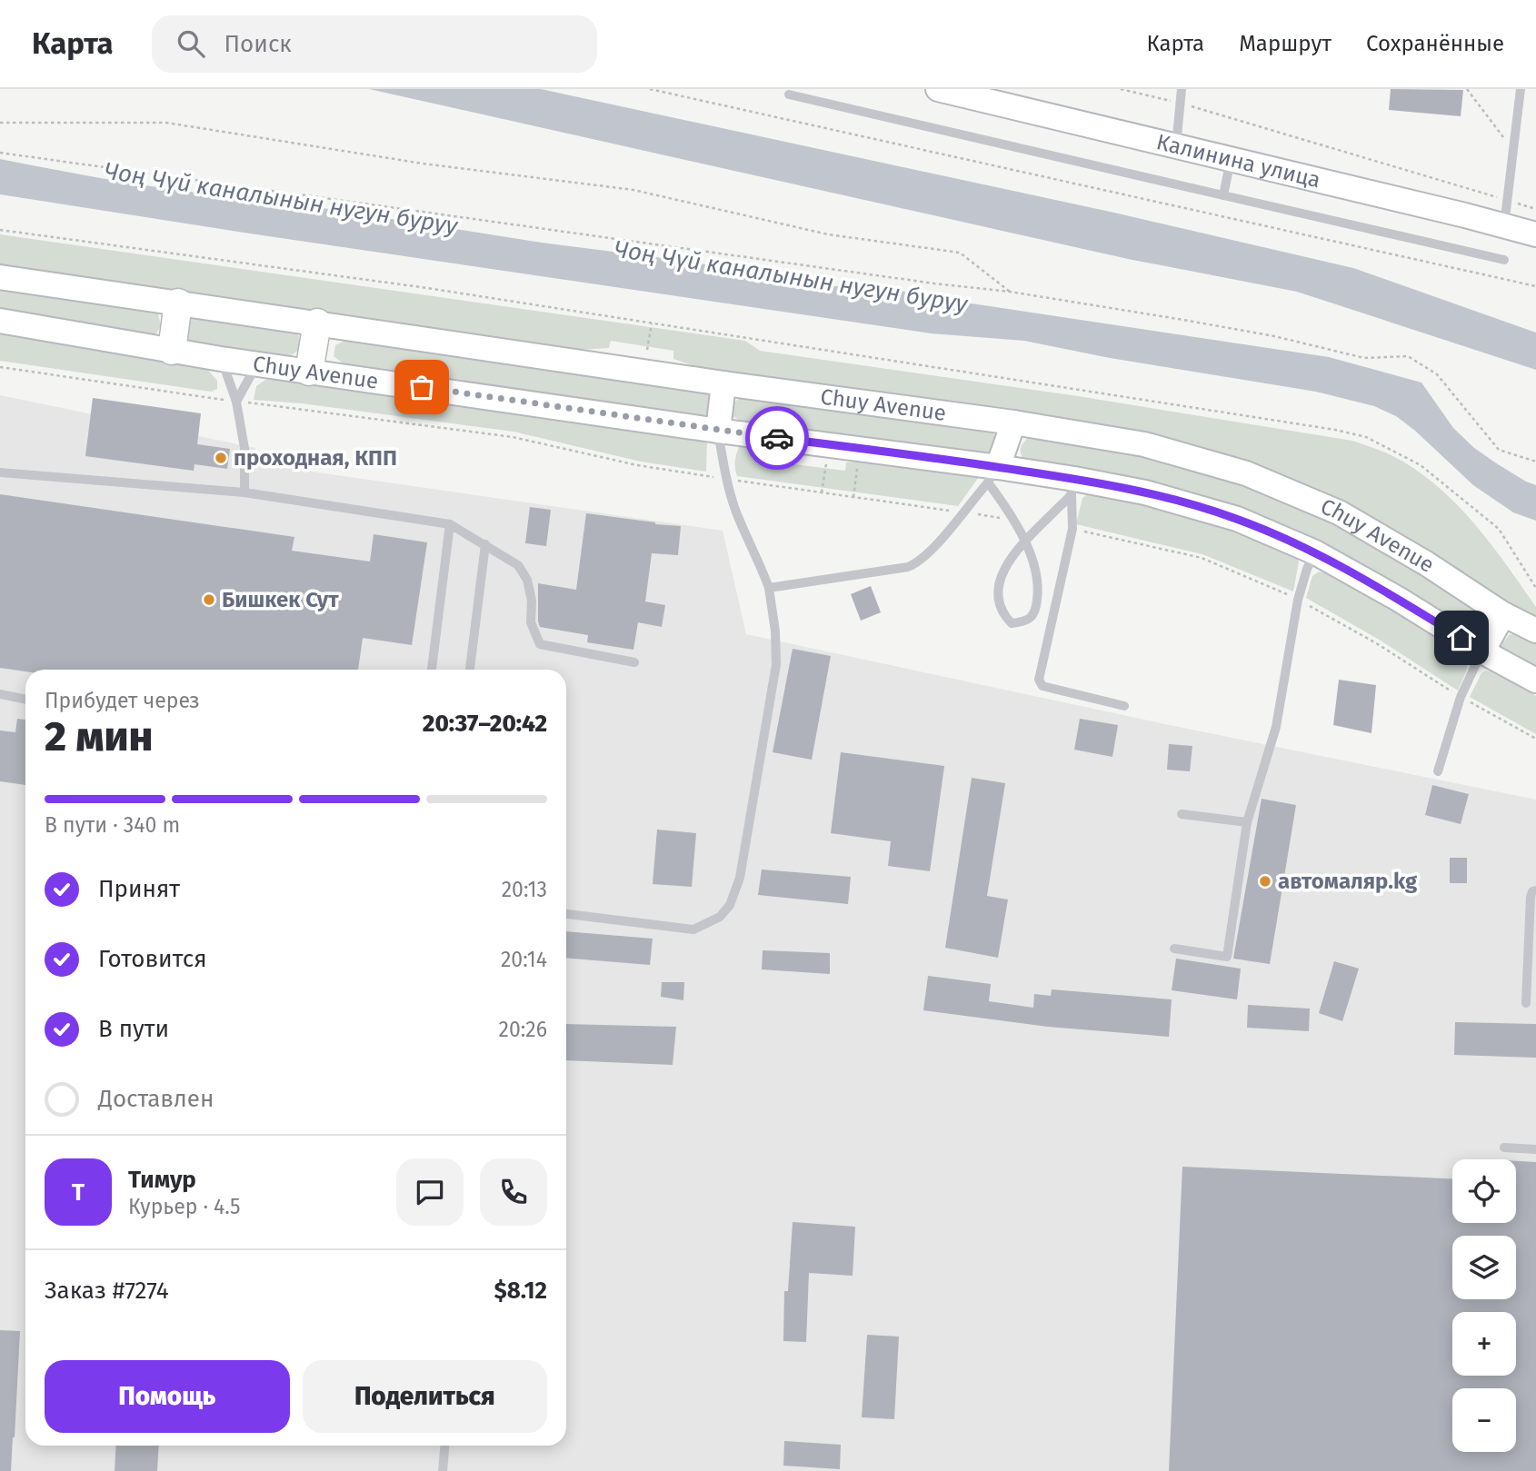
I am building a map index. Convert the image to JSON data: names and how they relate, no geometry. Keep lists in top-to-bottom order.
{
  "streets": {
    "main road": ["Калинина улица", "Chuy Avenue"]
  },
  "water": ["Чоң Чүй каналынын нугун буруу"],
  "places": ["проходная, КПП", "Бишкек Сут", "автомаляр.kg"],
  "page": {
    "header": "Карта",
    "search": "Поиск",
    "nav": ["Карта", "Маршрут", "Сохранённые"],
    "heading": ["2 мин", "Прибудет через", "20:37–20:42"],
    "panel": [
      "Тимур",
      "Курьер · 4.5",
      "Заказ #7274",
      "$8.12"
    ],
    "bar": "В пути · 340 m",
    "list": [
      ["Принят", "20:13"],
      ["Готовится", "20:14"],
      ["В пути", "20:26"],
      "Доставлен"
    ],
    "round": "Т",
    "map_buttons": ["+", "−"],
    "buttons": ["Помощь", "Поделиться"]
  }
}
